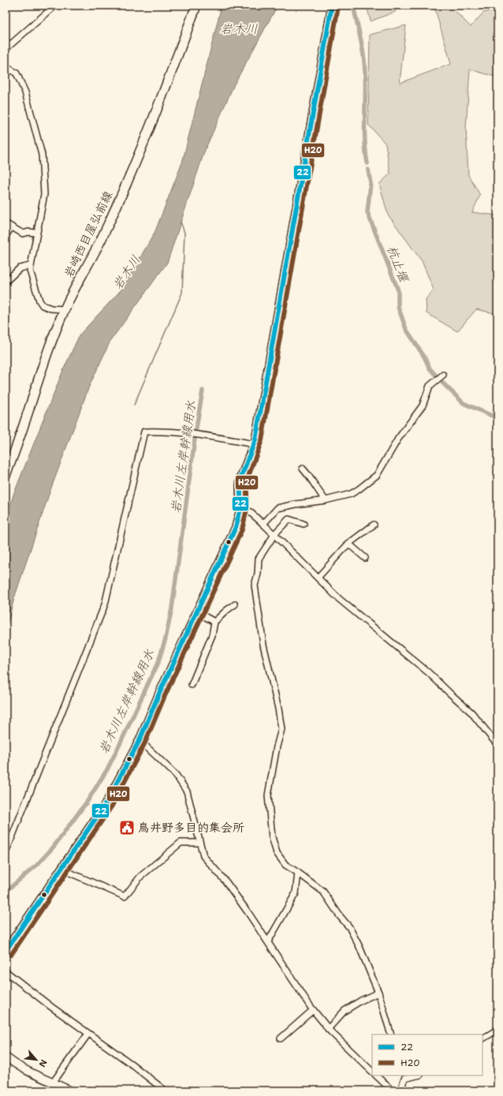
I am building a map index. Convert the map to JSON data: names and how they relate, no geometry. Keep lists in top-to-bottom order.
{
  "streets": {
    "main road": ["岩崎西目屋弘前線"]
  },
  "water": ["岩木川", "杭止堰", "岩木川左岸幹線用水"],
  "places": {
    "public building": ["鳥井野多目的集会所"]
  },
  "lines": ["transit line 22", "transit line H20"],
  "legend": ["22", "H20"],
  "north": "bottom right"
}
